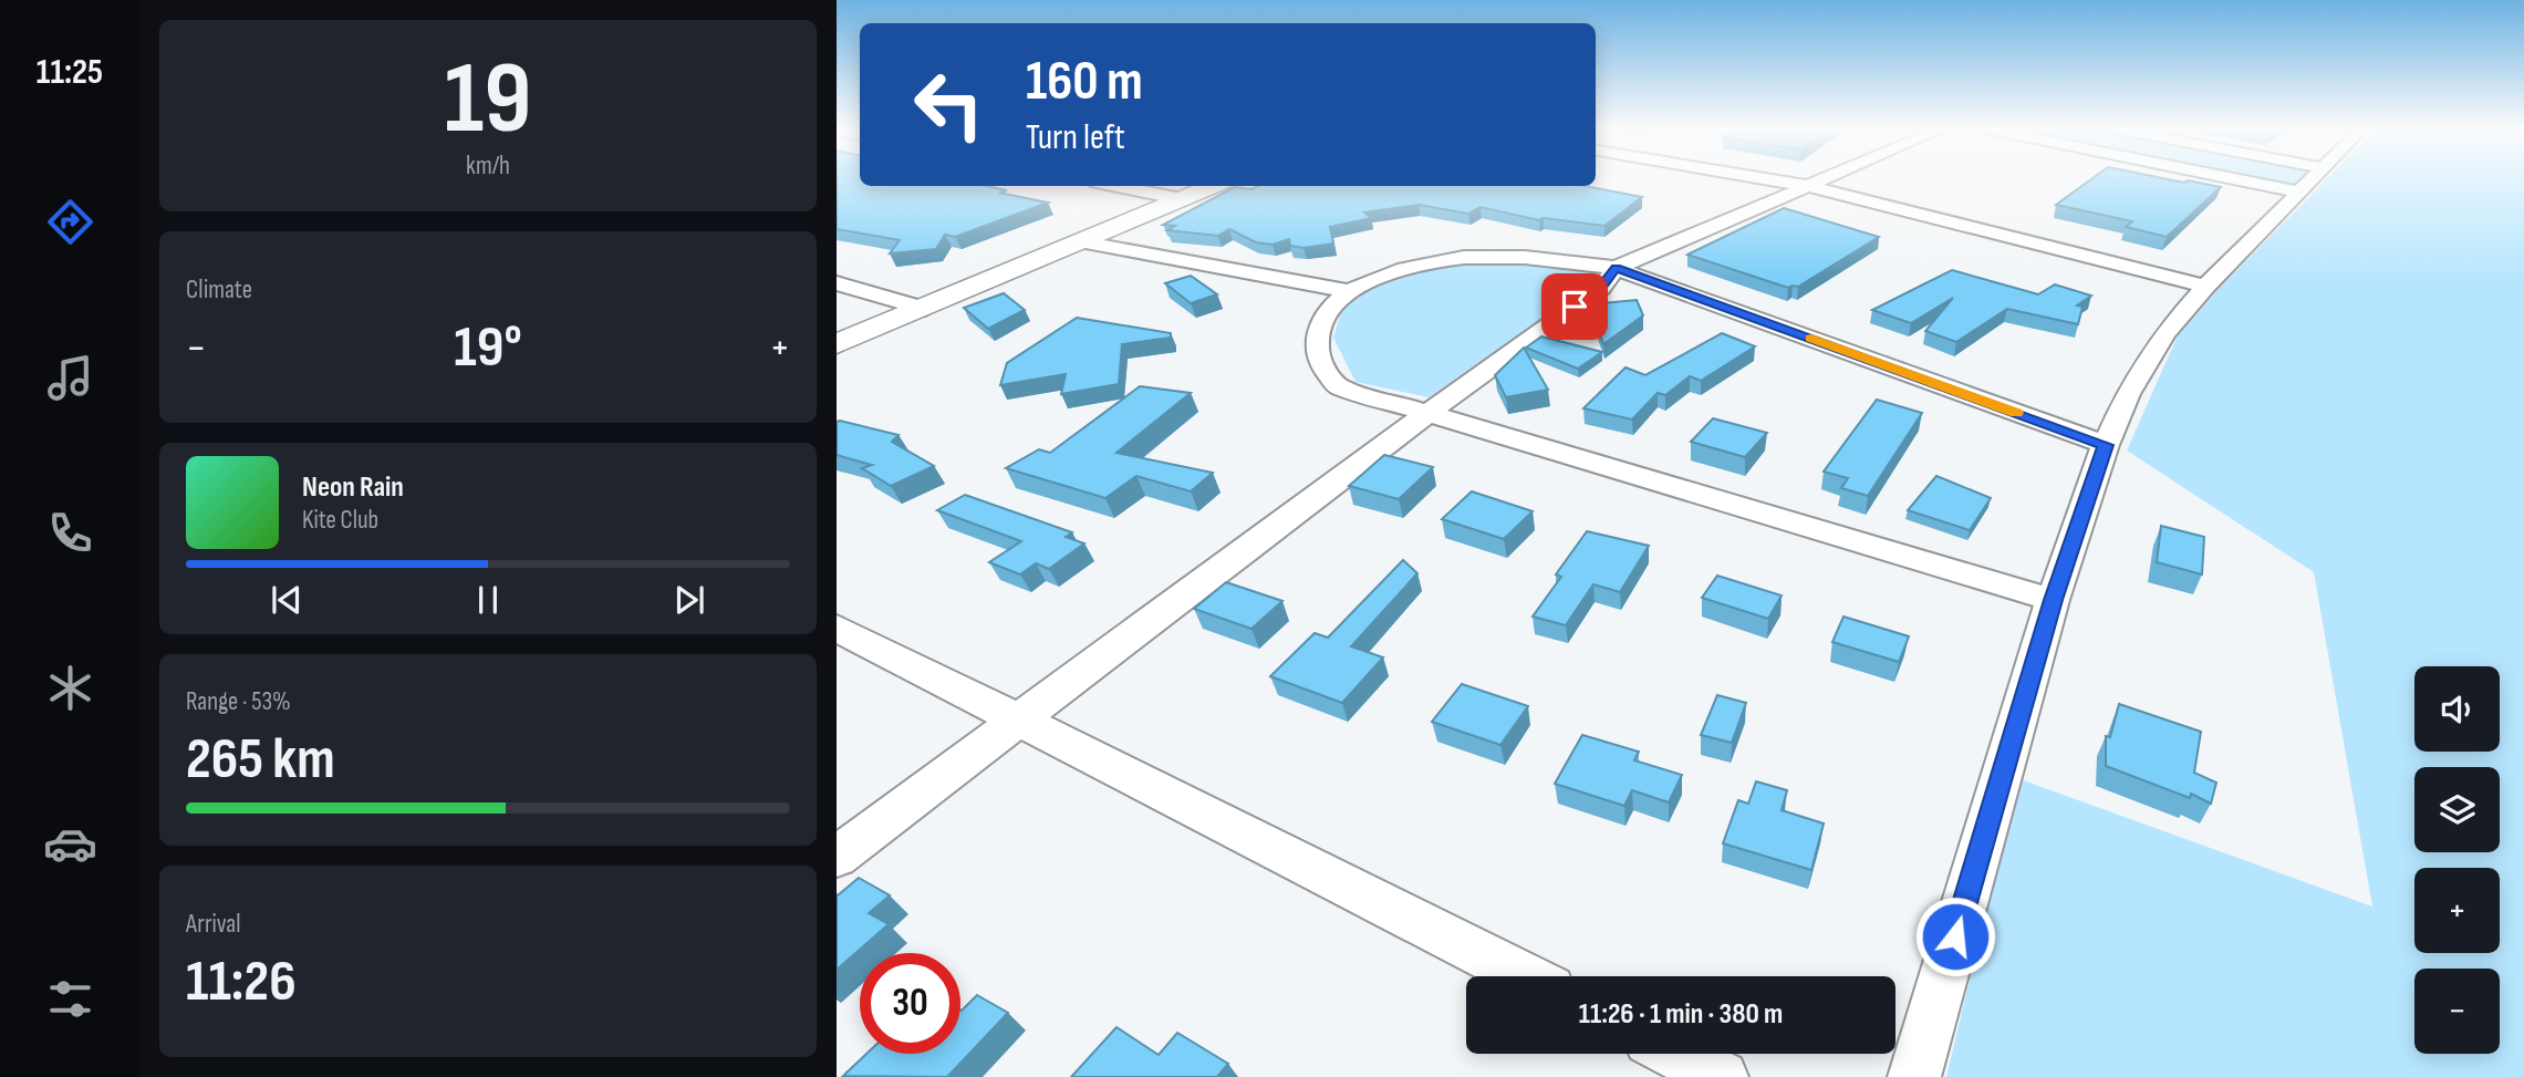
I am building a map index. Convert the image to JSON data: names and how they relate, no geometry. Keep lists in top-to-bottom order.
{
  "page": {
    "tabs": "11:25",
    "tile": [
      ["19", "km/h"],
      "Climate",
      ["Range · 53%", "265 km"],
      ["Arrival", "11:26"]
    ],
    "turn": ["160 m", "Turn left"],
    "heat": ["−", "19°", "+"],
    "song": ["Neon Rain", "Kite Club"],
    "map_buttons": ["+", "−"],
    "limit": "30",
    "trip": "11:26 · 1 min · 380 m"
  }
}
